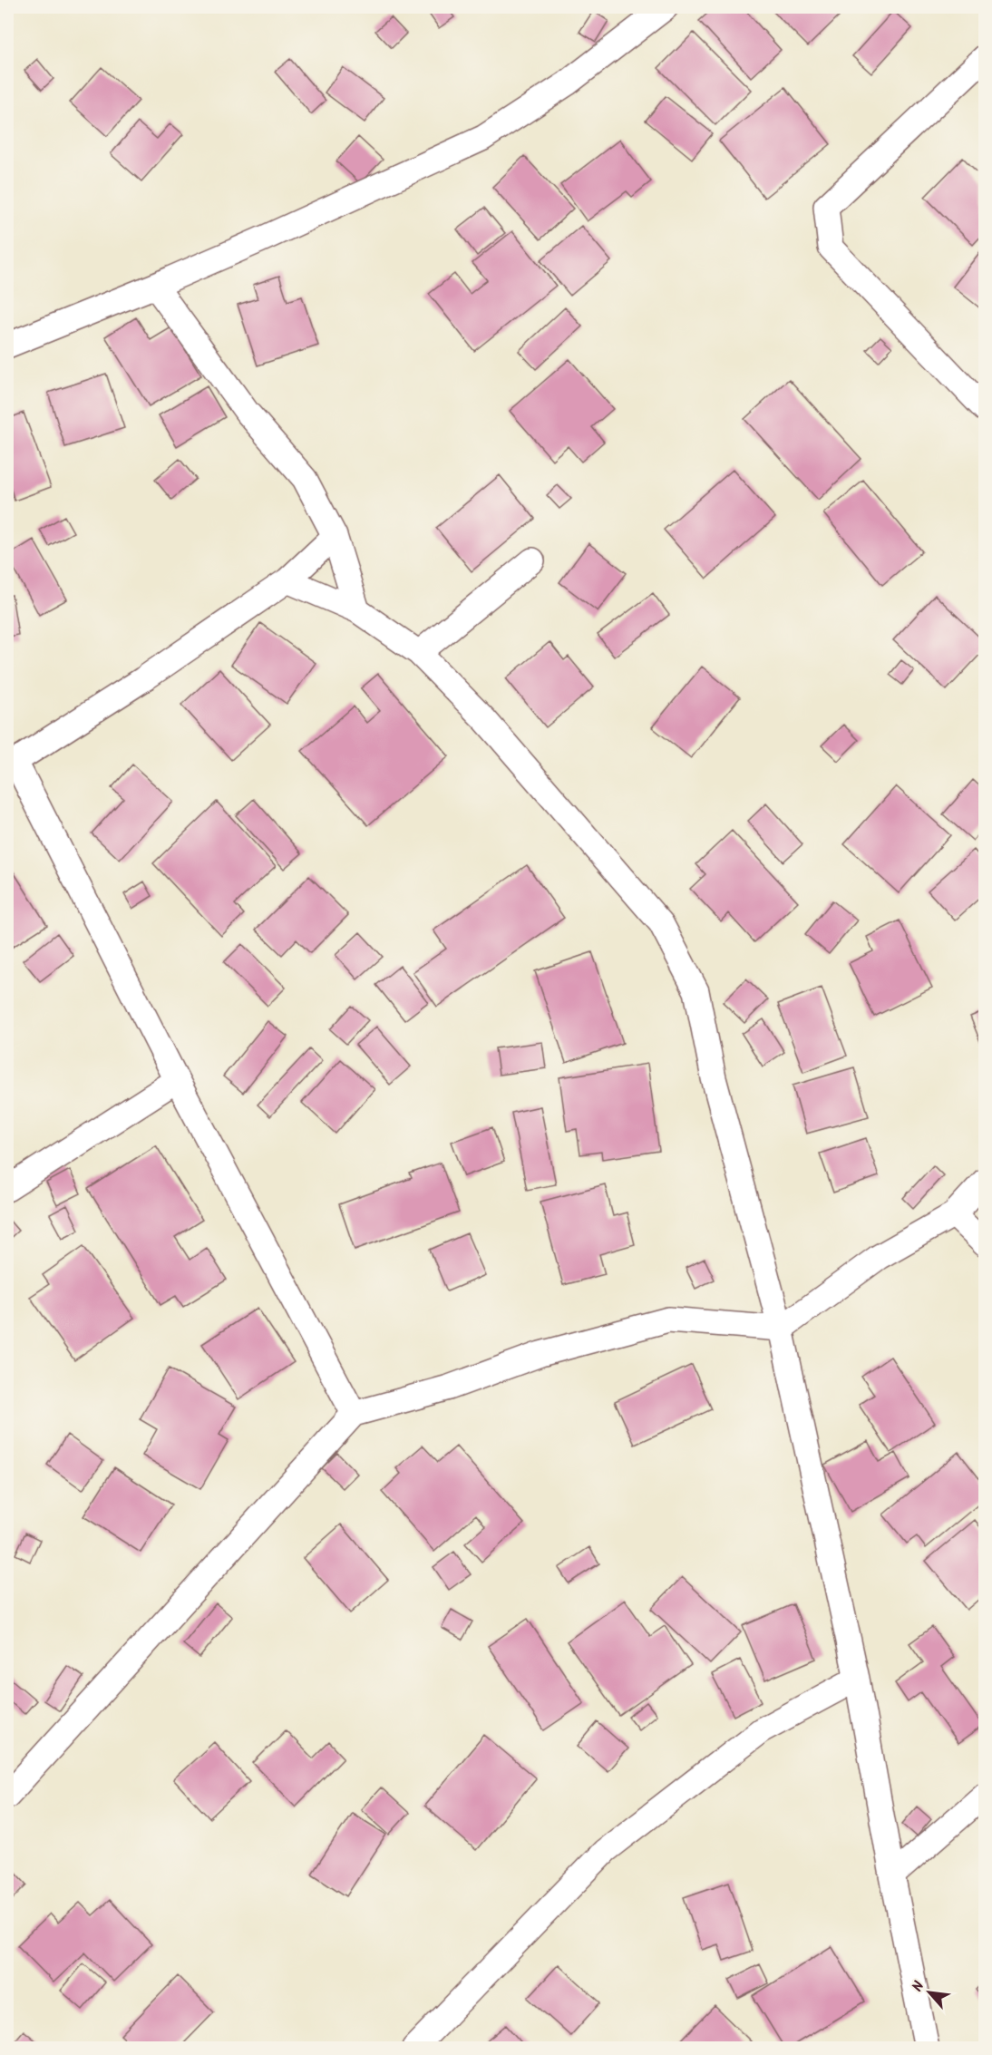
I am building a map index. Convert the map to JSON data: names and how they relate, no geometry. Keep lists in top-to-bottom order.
{
  "north": "top left"
}
